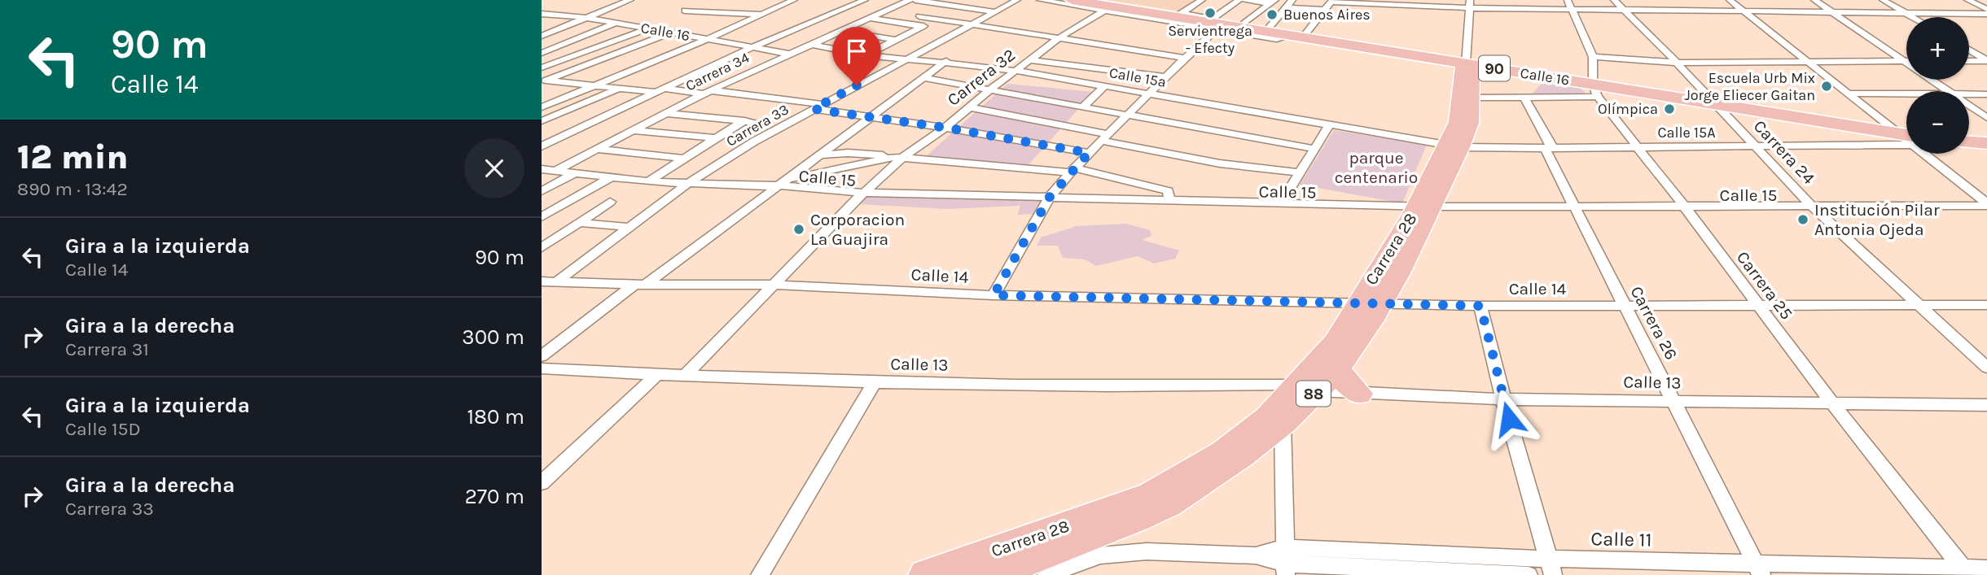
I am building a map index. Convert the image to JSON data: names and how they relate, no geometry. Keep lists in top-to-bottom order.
{
  "streets": {
    "highway": [
      "Calle 16",
      "90",
      "Carrera 28",
      "88"
    ],
    "street": [
      "Carrera 34",
      "Carrera 32",
      "Calle 15a",
      "Carrera 33",
      "Calle 15A",
      "Carrera 24",
      "Calle 15",
      "Calle 14",
      "Carrera 25",
      "Carrera 26",
      "Calle 13",
      "Calle 11"
    ]
  },
  "crossings": [
    ["Calle 16", "Carrera 34"],
    ["Calle 16", "Carrera 32"],
    ["Calle 16", "Carrera 24"],
    ["Calle 16", "Carrera 28"],
    ["Calle 16", "Carrera 25"],
    ["Carrera 34", "Calle 15a"],
    ["Carrera 34", "Calle 15"],
    ["Carrera 32", "Calle 15a"],
    ["Carrera 32", "Calle 15"],
    ["Carrera 32", "Calle 14"],
    ["Carrera 32", "Calle 13"],
    ["Calle 15a", "Carrera 33"],
    ["Calle 15a", "Calle 15A"],
    ["Calle 15a", "Carrera 28"],
    ["Carrera 33", "Calle 15"],
    ["Carrera 33", "Calle 14"],
    ["Calle 15A", "Carrera 24"],
    ["Calle 15A", "Carrera 28"],
    ["Calle 15A", "Carrera 25"],
    ["Calle 15A", "Carrera 26"],
    ["Carrera 24", "Calle 15"],
    ["Carrera 24", "Calle 14"],
    ["Calle 15", "Carrera 28"],
    ["Calle 15", "Carrera 25"],
    ["Calle 15", "Carrera 26"],
    ["Carrera 28", "Calle 14"],
    ["Carrera 28", "Calle 13"],
    ["Carrera 28", "Calle 11"],
    ["Calle 14", "Carrera 25"],
    ["Calle 14", "Carrera 26"],
    ["Carrera 25", "Calle 13"],
    ["Carrera 25", "Calle 11"],
    ["Carrera 26", "Calle 13"],
    ["Carrera 26", "Calle 11"]
  ],
  "parks": ["parque centenario"],
  "places": [
    "Servientrega - Efecty",
    "Buenos Aires",
    "Escuela Urb Mix Jorge Eliecer Gaitan",
    "Olímpica",
    "Institución Pilar Antonia Ojeda",
    "Corporacion La Guajira"
  ],
  "page": {
    "turn": ["90 m", "Calle 14"],
    "map_buttons": ["+", "−"],
    "heading": ["12 min", "890 m · 13:42"],
    "list": [
      {
        "name": "Gira a la izquierda",
        "note": "Calle 14",
        "value": "90 m"
      },
      {
        "name": "Gira a la derecha",
        "note": "Carrera 31",
        "value": "300 m"
      },
      {
        "name": "Gira a la izquierda",
        "note": "Calle 15D",
        "value": "180 m"
      },
      {
        "name": "Gira a la derecha",
        "note": "Carrera 33",
        "value": "270 m"
      }
    ]
  }
}
